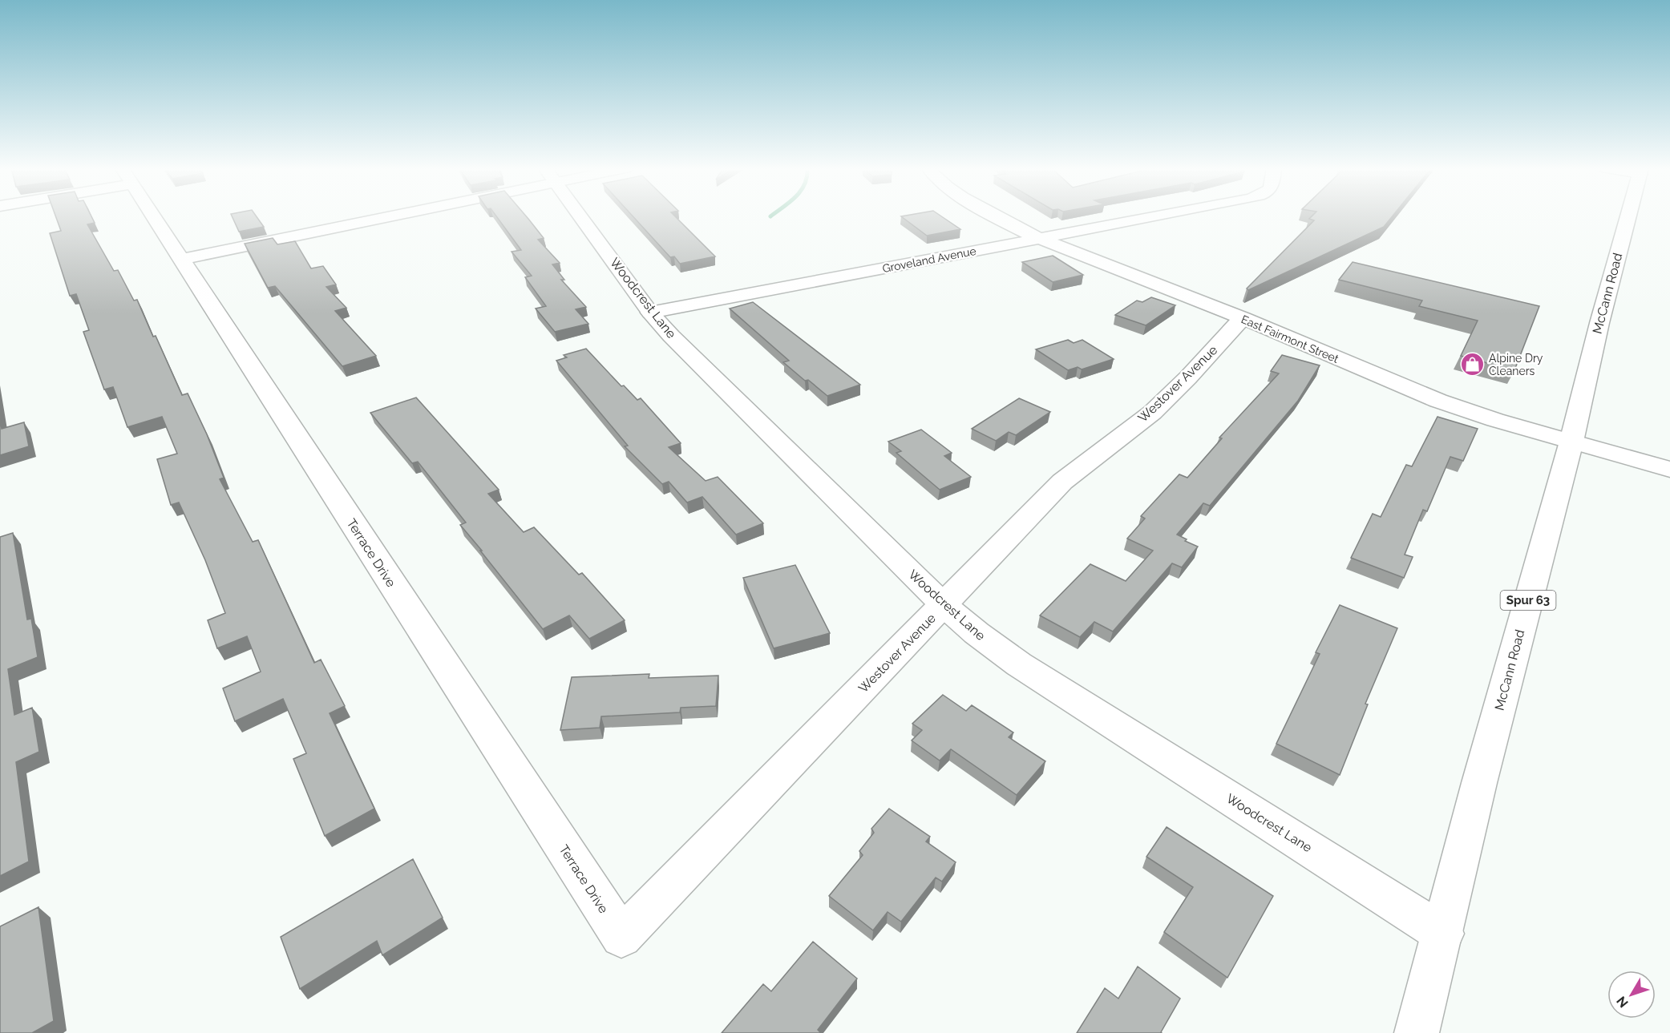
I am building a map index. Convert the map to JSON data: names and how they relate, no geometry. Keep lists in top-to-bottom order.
{
  "streets": {
    "street": [
      "Groveland Avenue",
      "McCann Road",
      "Woodcrest Lane",
      "East Fairmont Street",
      "Westover Avenue",
      "Terrace Drive",
      "Spur 63"
    ]
  },
  "crossings": [
    ["Groveland Avenue", "Woodcrest Lane"],
    ["Groveland Avenue", "East Fairmont Street"],
    ["McCann Road", "Woodcrest Lane"],
    ["McCann Road", "East Fairmont Street"],
    ["Woodcrest Lane", "Westover Avenue"],
    ["East Fairmont Street", "Westover Avenue"],
    ["Westover Avenue", "Terrace Drive"]
  ],
  "places": {
    "shop": ["Alpine Dry Cleaners"]
  },
  "north": "bottom left"
}
